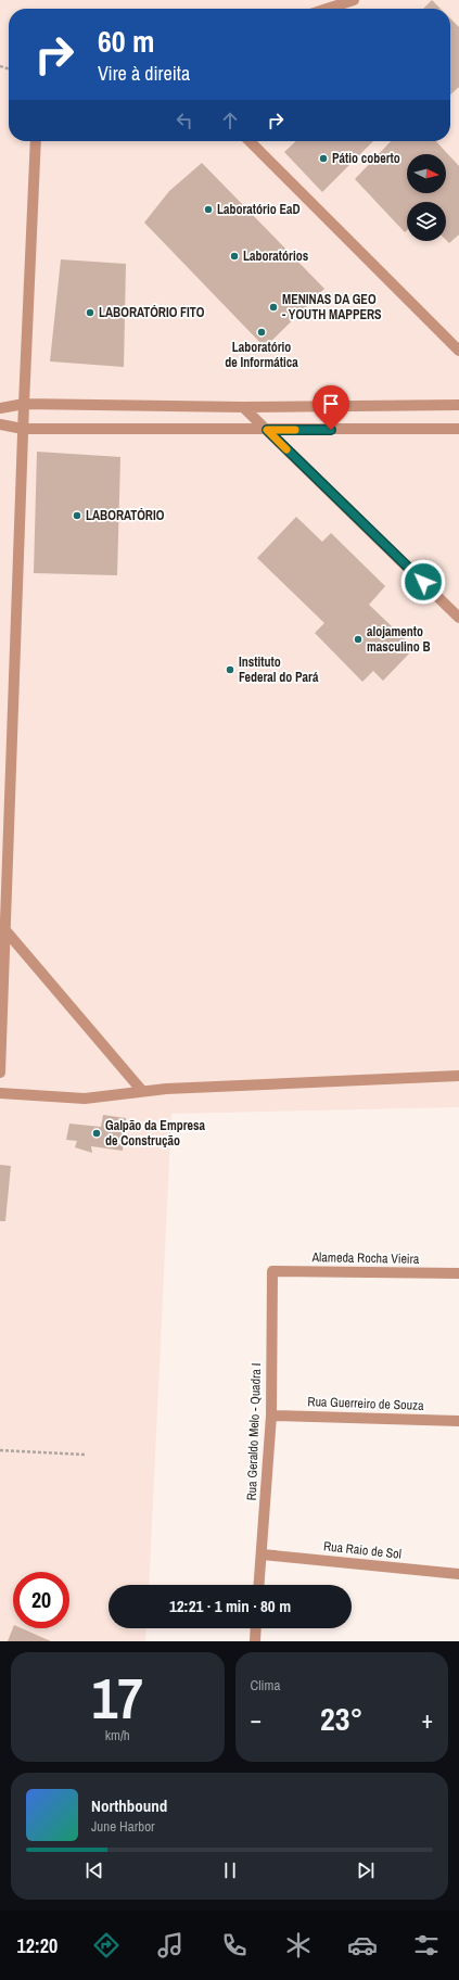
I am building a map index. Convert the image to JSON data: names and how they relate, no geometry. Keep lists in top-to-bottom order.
{
  "streets": {
    "street": [
      "Alameda Rocha Vieira",
      "Rua Guerreiro de Souza",
      "Rua Geraldo Melo - Quadra I",
      "Rua Raio de Sol"
    ]
  },
  "crossings": [
    ["Alameda Rocha Vieira", "Rua Geraldo Melo - Quadra I"],
    ["Rua Guerreiro de Souza", "Rua Geraldo Melo - Quadra I"],
    ["Rua Geraldo Melo - Quadra I", "Rua Raio de Sol"]
  ],
  "places": [
    "Pátio coberto",
    "Laboratório EaD",
    "Laboratórios",
    "MENINAS DA GEO - YOUTH MAPPERS",
    "LABORATÓRIO FITO",
    "Laboratório de Informática",
    "LABORATÓRIO",
    "alojamento masculino B",
    "Instituto Federal do Pará",
    "Galpão da Empresa de Construção"
  ],
  "north": "right",
  "page": {
    "turn": ["60 m", "Vire à direita"],
    "limit": "20",
    "trip": "12:21 · 1 min · 80 m",
    "tile": [
      ["17", "km/h"],
      "Clima"
    ],
    "heat": ["−", "23°", "+"],
    "song": ["Northbound", "June Harbor"],
    "tabs": "12:20"
  }
}
